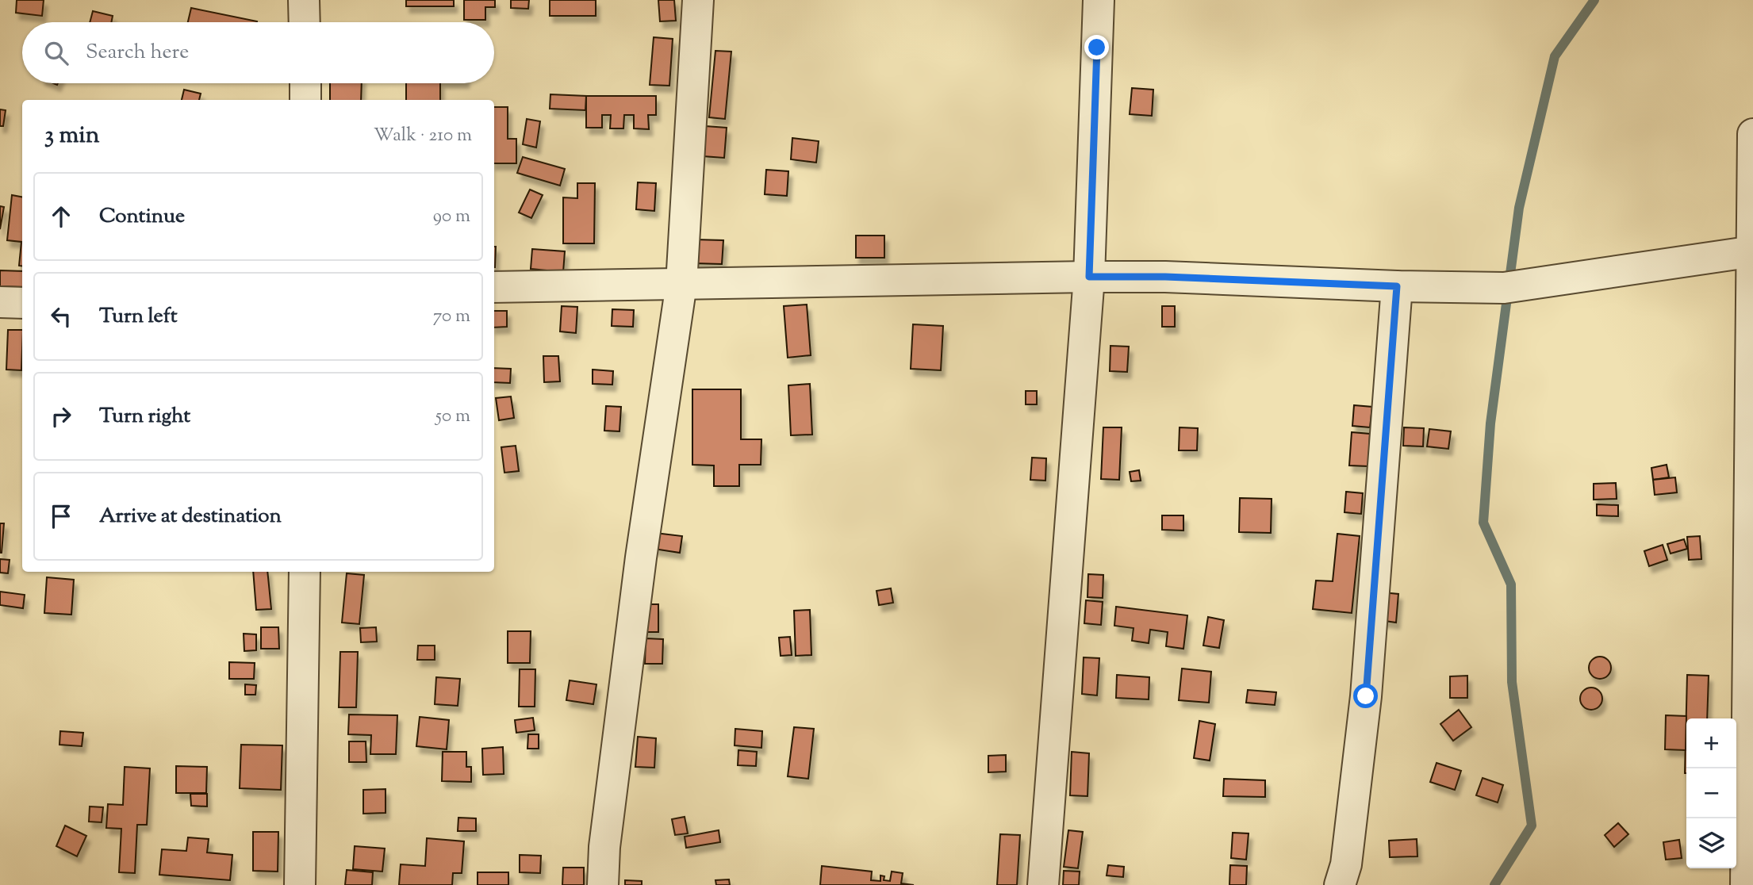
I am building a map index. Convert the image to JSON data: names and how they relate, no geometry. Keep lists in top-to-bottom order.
{
  "page": {
    "search": "Search here",
    "heading": ["3 min", "Walk · 210 m"],
    "list": [
      ["Continue", "90 m"],
      ["Turn left", "70 m"],
      ["Turn right", "50 m"],
      "Arrive at destination"
    ],
    "map_buttons": ["+", "−"]
  }
}
